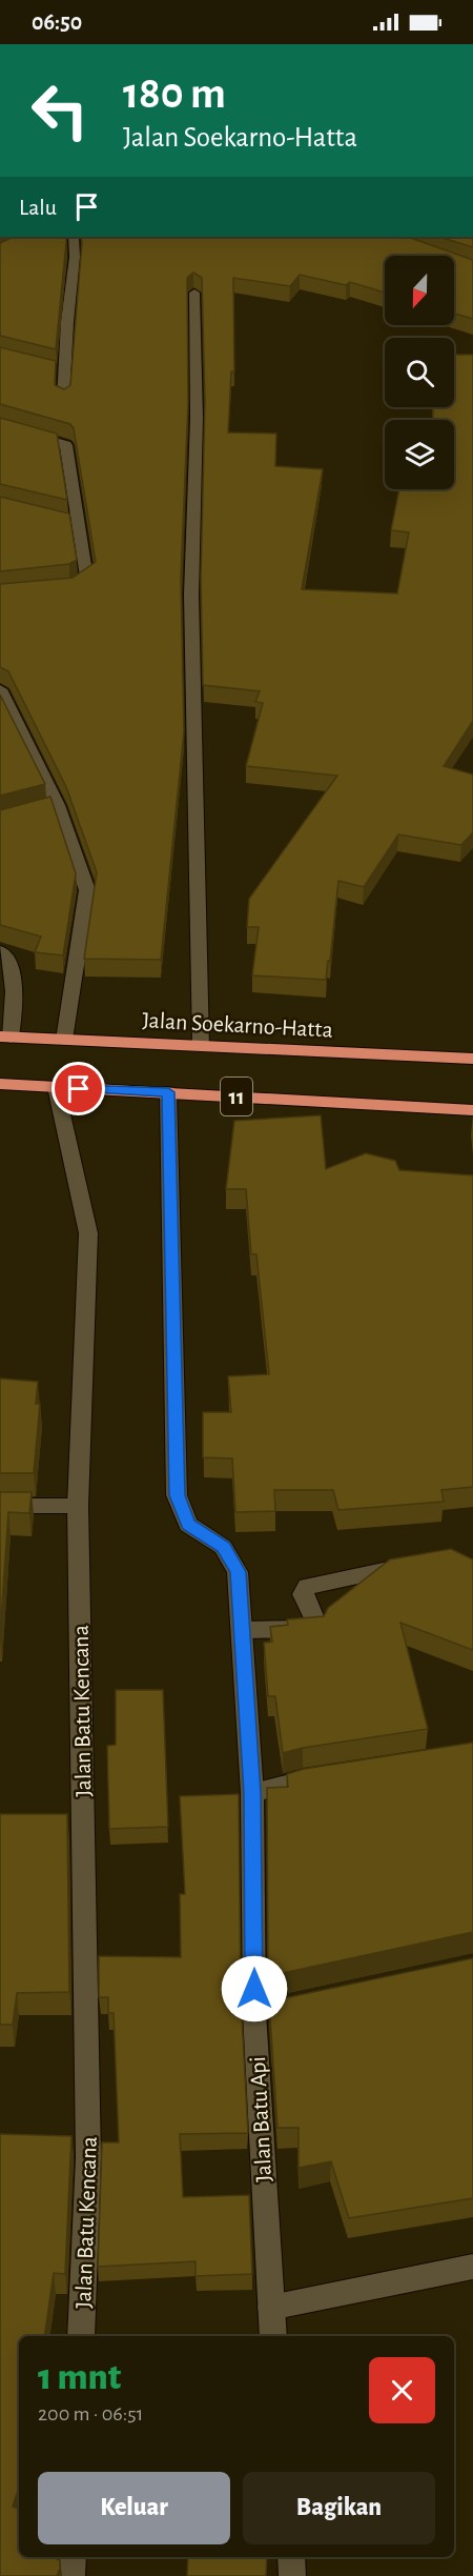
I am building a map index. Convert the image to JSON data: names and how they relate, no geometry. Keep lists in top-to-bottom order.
{
  "streets": {
    "highway": ["Jalan Soekarno-Hatta", "11"],
    "street": ["Jalan Batu Kencana", "Jalan Batu Api"]
  },
  "crossings": [
    ["11", "Jalan Batu Kencana"],
    ["11", "Jalan Batu Api"]
  ],
  "north": "bottom",
  "page": {
    "status": "06:50",
    "turn": ["180 m", "Jalan Soekarno-Hatta"],
    "then": "Lalu",
    "heading": ["1 mnt", "200 m · 06:51"],
    "buttons": ["Keluar", "Bagikan"]
  }
}
